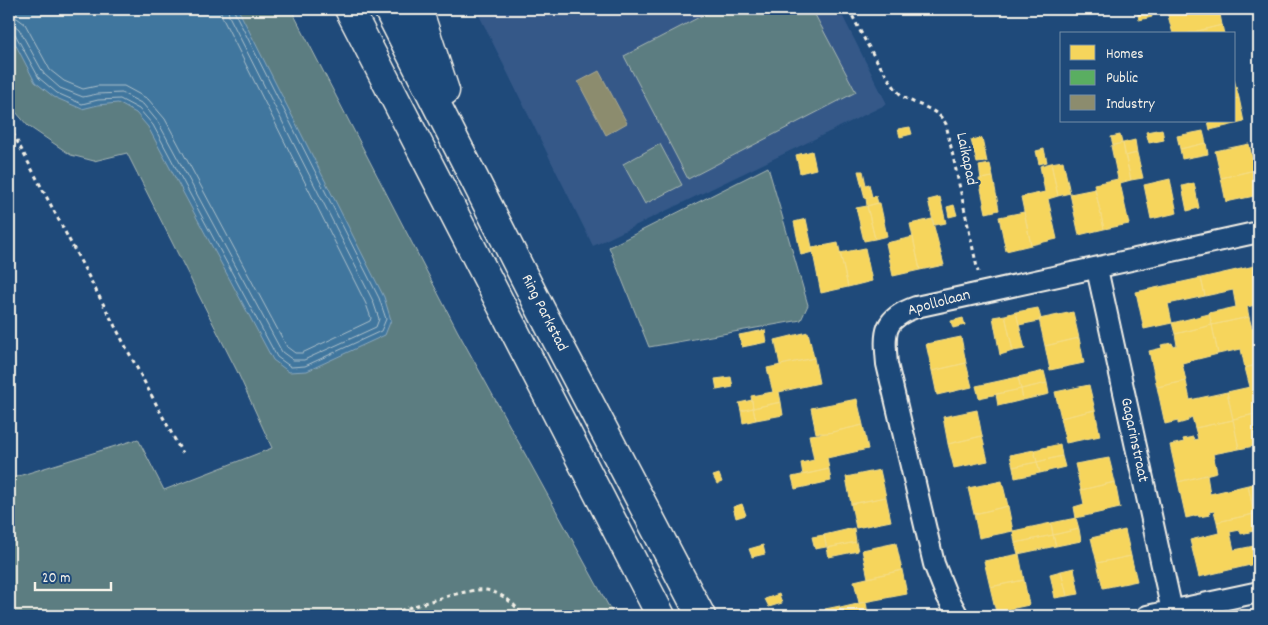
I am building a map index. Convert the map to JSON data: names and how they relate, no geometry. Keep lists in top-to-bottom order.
{
  "streets": {
    "highway": ["Ring Parkstad"],
    "street": ["Apollolaan", "Gagarinstraat"],
    "path": ["Laikapad"]
  },
  "crossings": [
    ["Laikapad", "Apollolaan"],
    ["Apollolaan", "Gagarinstraat"]
  ],
  "legend": ["Homes", "Public", "Industry"],
  "scale_bar": "20 m"
}
